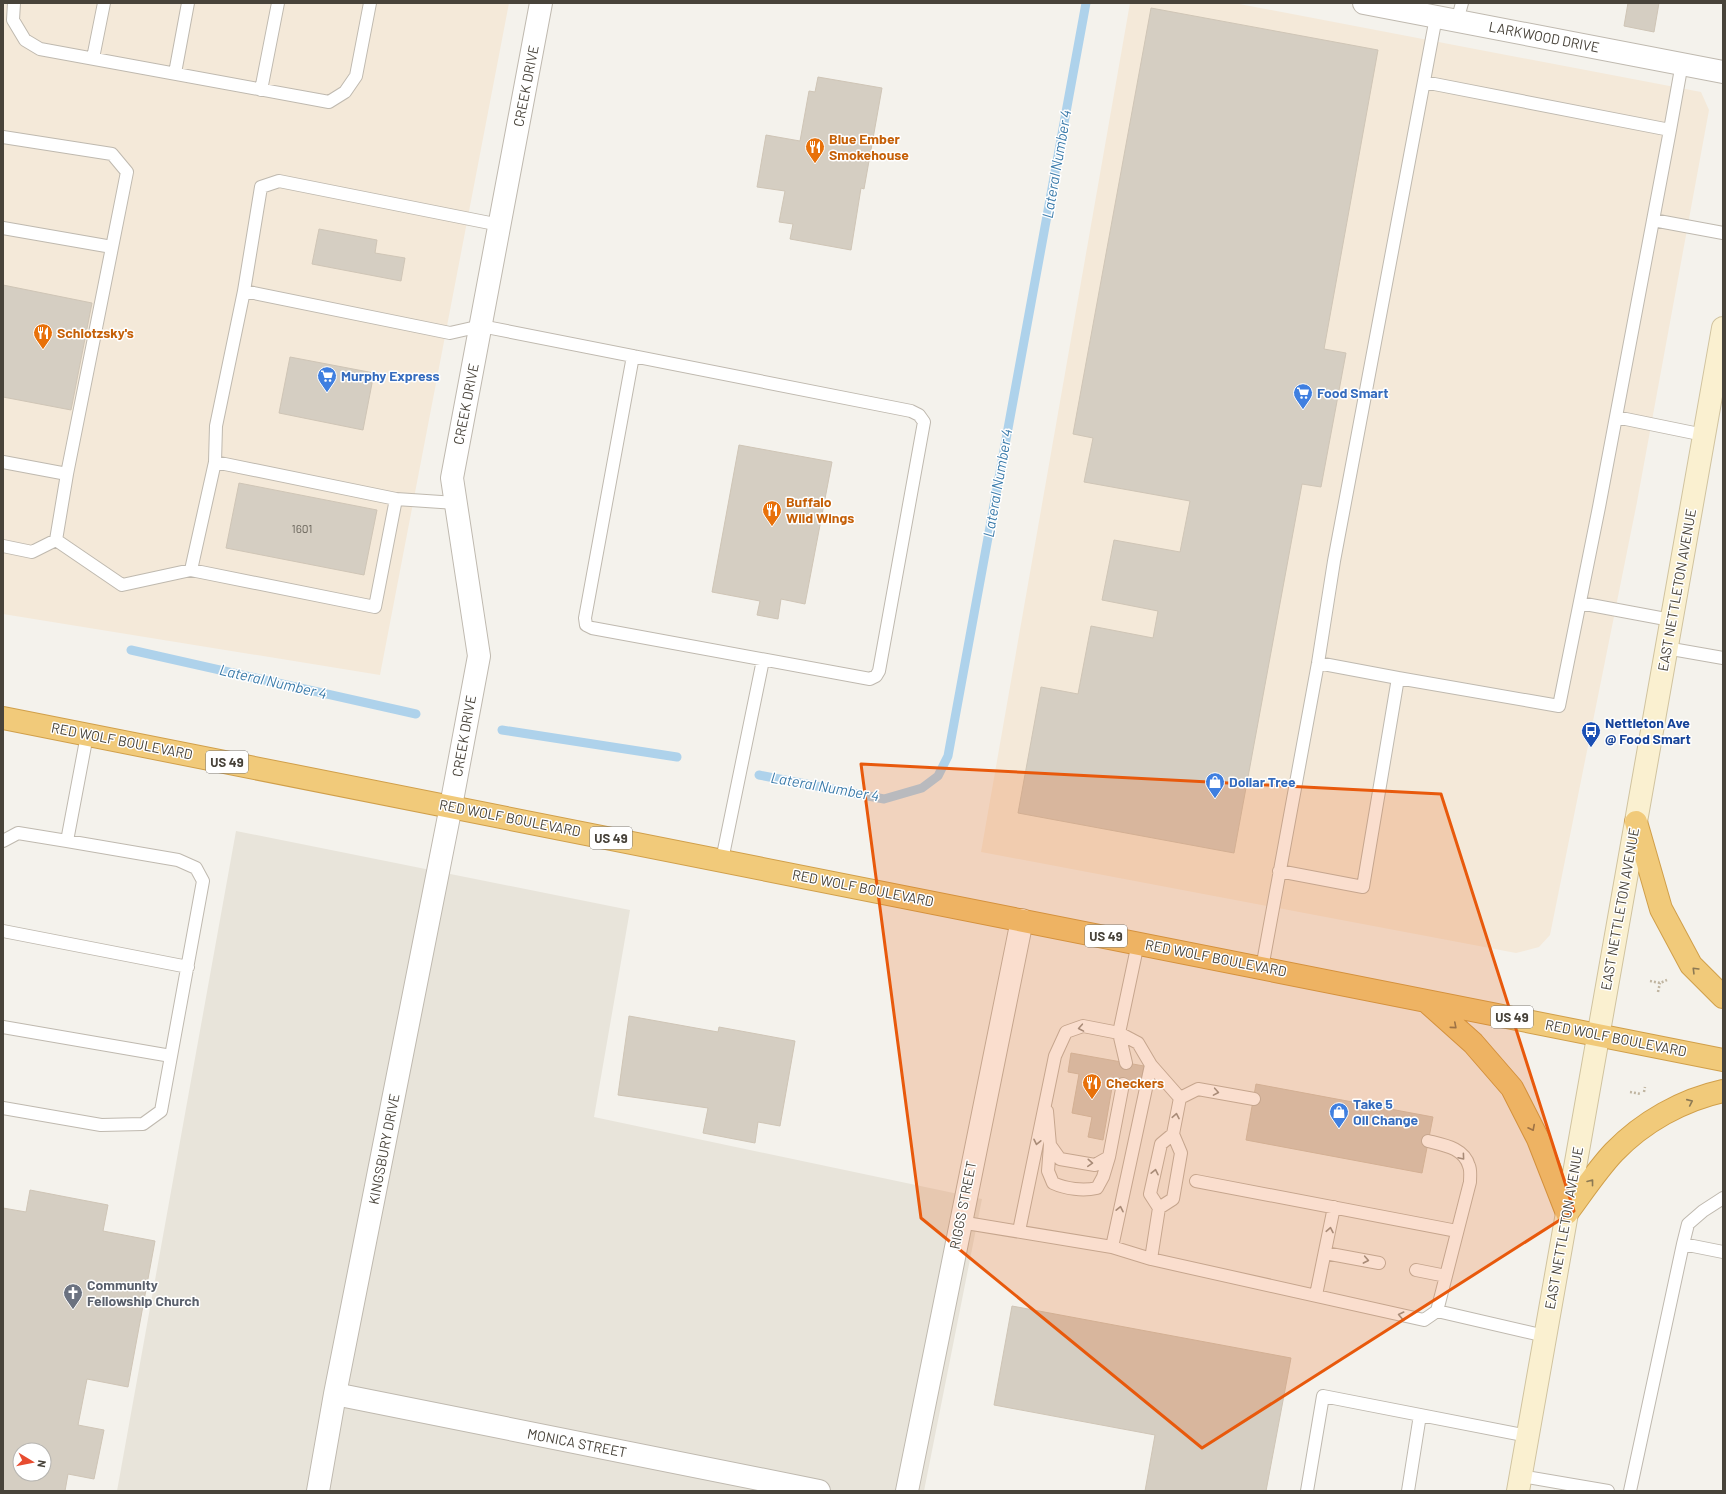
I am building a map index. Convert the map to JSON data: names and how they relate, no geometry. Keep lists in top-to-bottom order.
{
  "streets": {
    "highway": ["RED WOLF BOULEVARD", "US 49"],
    "main road": ["EAST NETTLETON AVENUE"],
    "street": [
      "LARKWOOD DRIVE",
      "CREEK DRIVE",
      "KINGSBURY DRIVE",
      "RIGGS STREET",
      "MONICA STREET"
    ]
  },
  "crossings": [
    ["CREEK DRIVE", "RED WOLF BOULEVARD"],
    ["CREEK DRIVE", "KINGSBURY DRIVE"],
    ["EAST NETTLETON AVENUE", "RED WOLF BOULEVARD"],
    ["RED WOLF BOULEVARD", "KINGSBURY DRIVE"],
    ["RED WOLF BOULEVARD", "RIGGS STREET"],
    ["KINGSBURY DRIVE", "MONICA STREET"]
  ],
  "water": ["Lateral Number 4"],
  "places": {
    "restaurant": [
      "Blue Ember Smokehouse",
      "Schlotzsky's",
      "Buffalo Wild Wings",
      "Checkers"
    ],
    "supermarket": ["Murphy Express", "Food Smart"],
    "bus stop": ["Nettleton Ave @ Food Smart"],
    "shop": ["Dollar Tree", "Take 5 Oil Change"],
    "church": ["Community Fellowship Church"]
  },
  "house_numbers": ["1601"],
  "north": "right"
}
